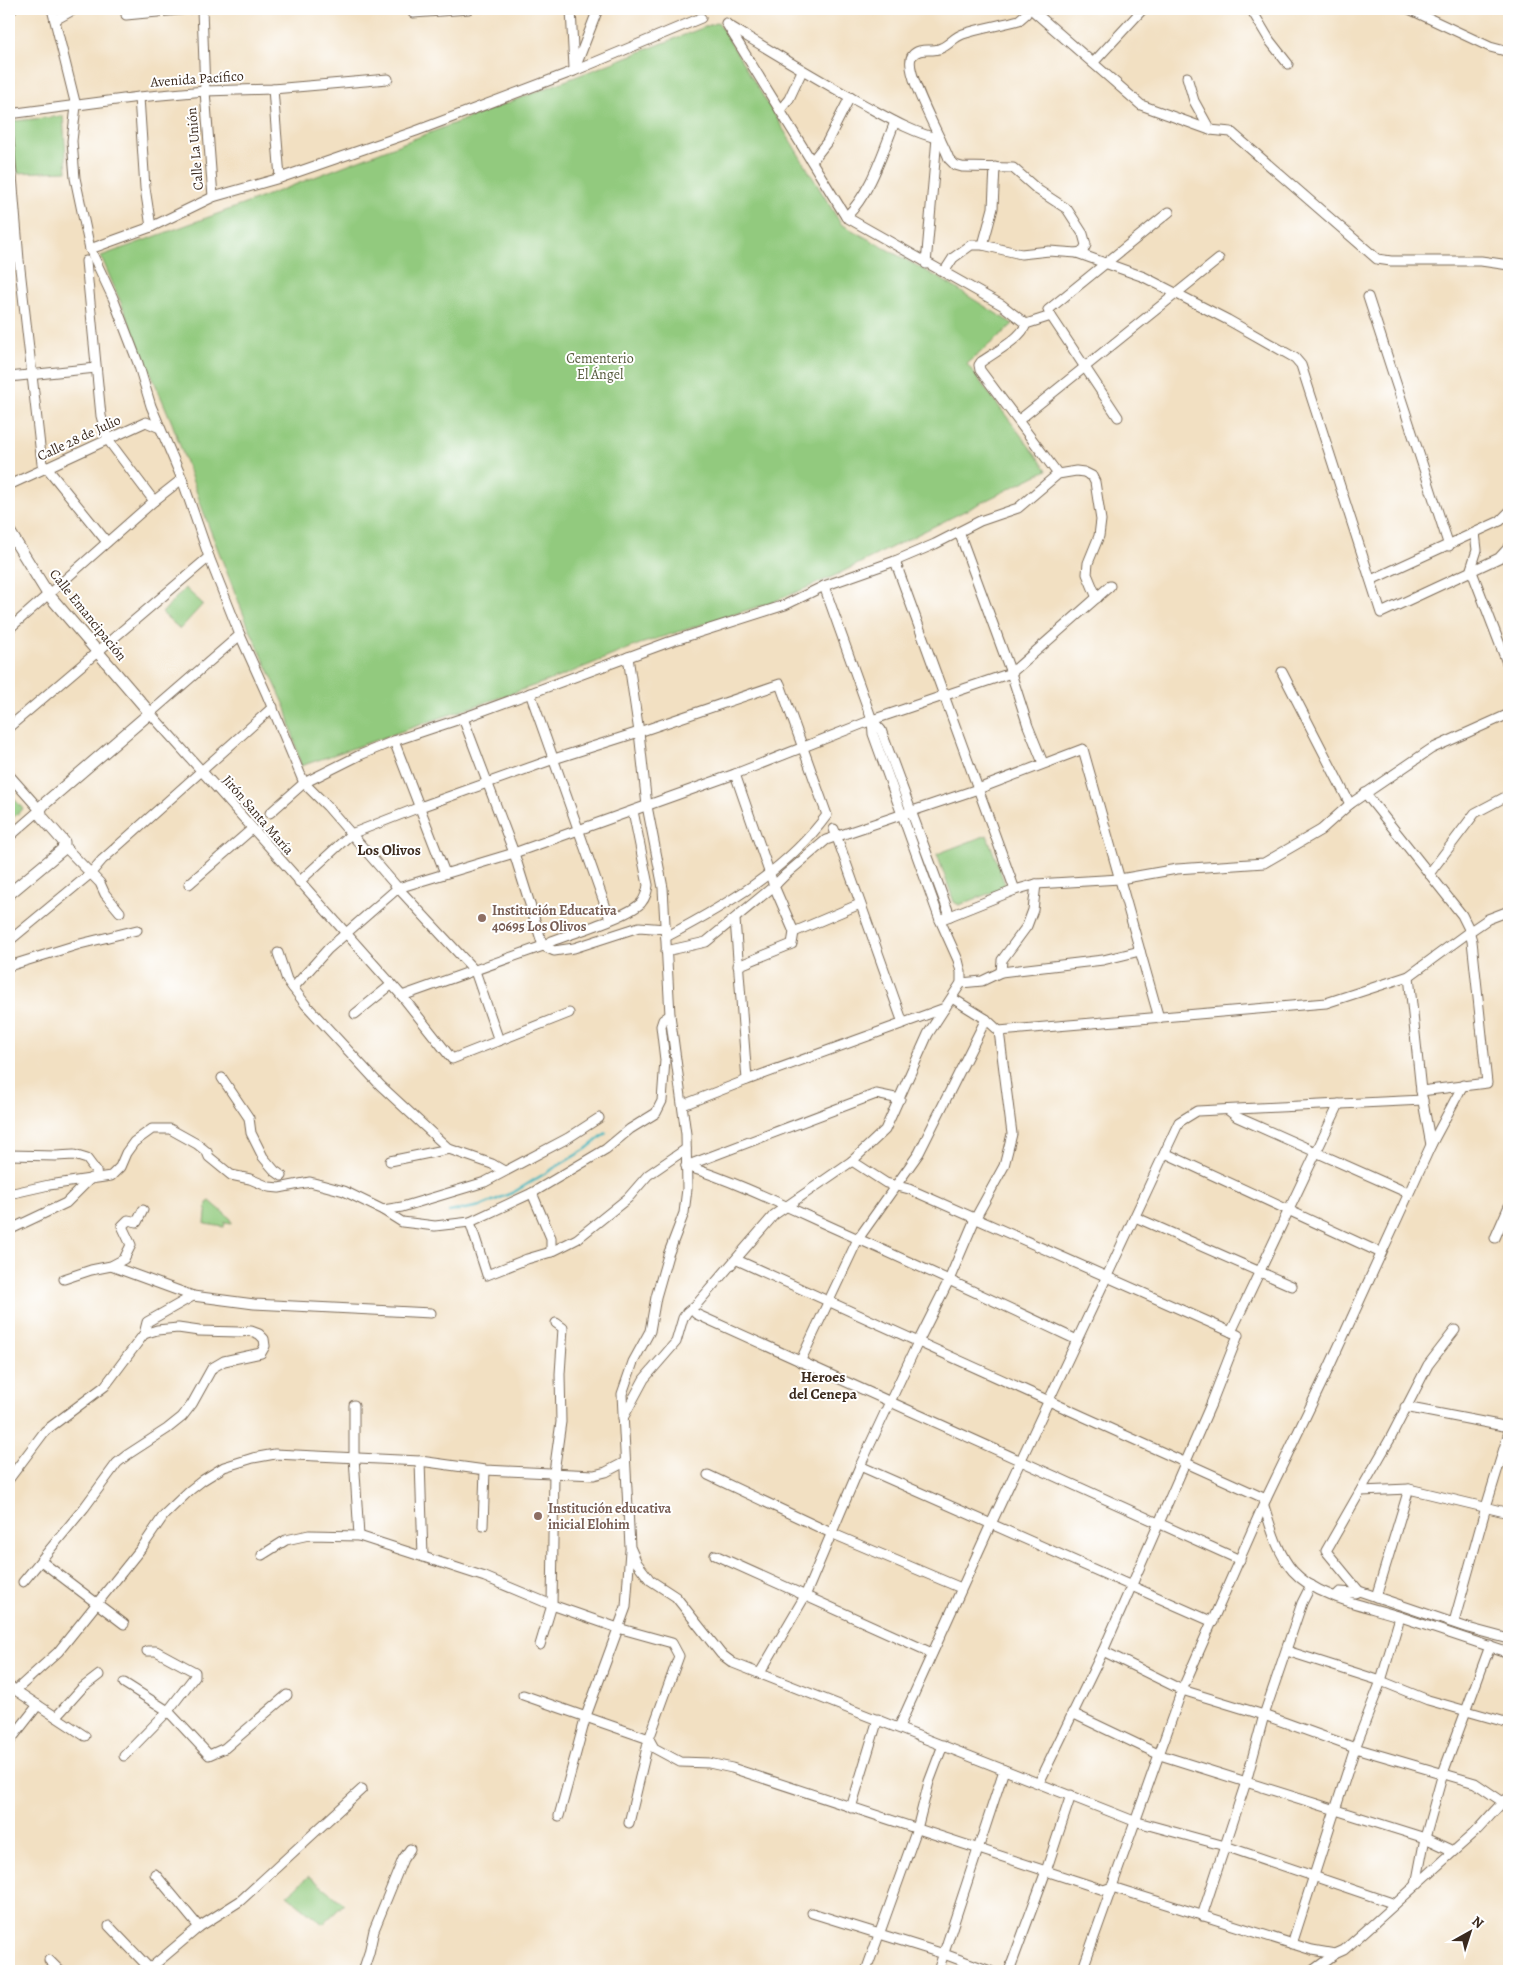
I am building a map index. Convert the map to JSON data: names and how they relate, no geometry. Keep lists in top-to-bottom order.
{
  "streets": {
    "street": [
      "Avenida Pacífico",
      "Calle La Unión",
      "Calle 28 de Julio",
      "Calle Emancipación",
      "Jirón Santa María"
    ]
  },
  "crossings": [
    ["Avenida Pacífico", "Calle La Unión"],
    ["Calle Emancipación", "Jirón Santa María"]
  ],
  "districts": ["Los Olivos", "Heroes del Cenepa"],
  "parks": ["Cementerio El Ángel"],
  "places": ["Institución Educativa 40695 Los Olivos", "Institución educativa inicial Elohim"],
  "north": "top right"
}
